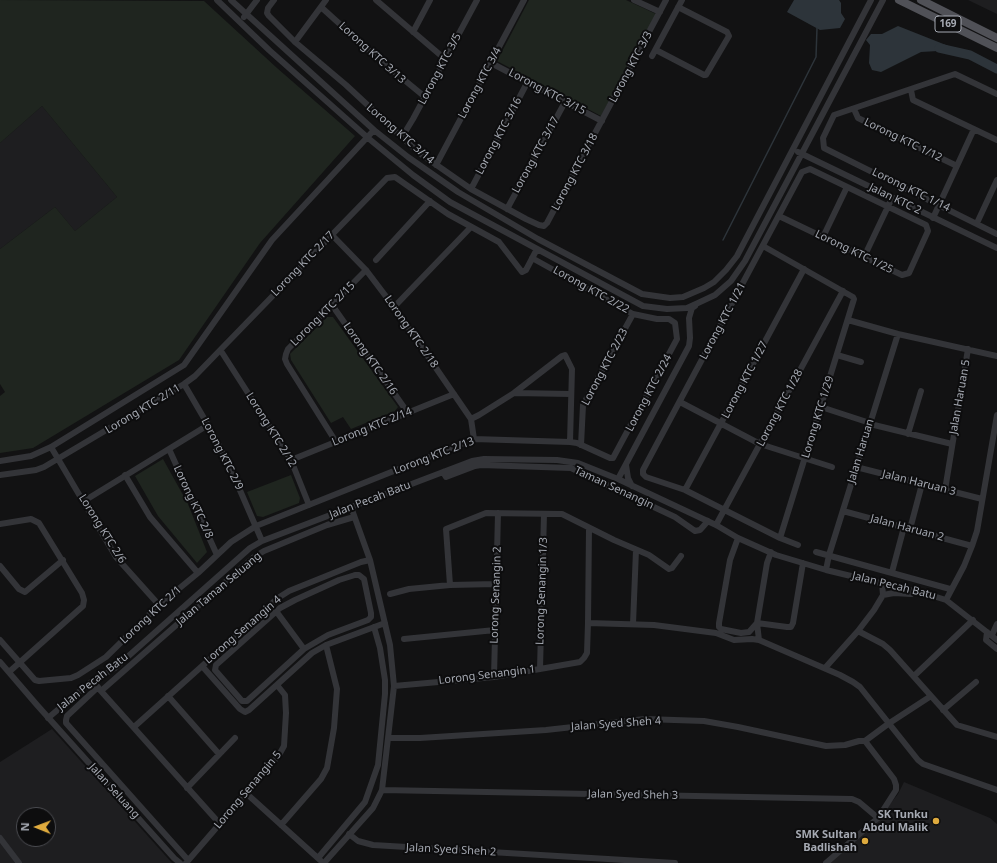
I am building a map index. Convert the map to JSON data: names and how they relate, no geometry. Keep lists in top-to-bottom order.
{
  "streets": {
    "main road": ["169"],
    "street": [
      "Lorong KTC 3/13",
      "Lorong KTC 3/3",
      "Lorong KTC 3/5",
      "Lorong KTC 3/4",
      "Lorong KTC 3/15",
      "Lorong KTC 3/14",
      "Lorong KTC 3/16",
      "Lorong KTC 1/12",
      "Lorong KTC 3/17",
      "Lorong KTC 3/18",
      "Lorong KTC 1/14",
      "Jalan KTC 2",
      "Lorong KTC 1/25",
      "Lorong KTC 2/17",
      "Lorong KTC 2/22",
      "Lorong KTC 2/15",
      "Lorong KTC 1/21",
      "Lorong KTC 2/18",
      "Lorong KTC 2/16",
      "Lorong KTC 2/23",
      "Lorong KTC 1/27",
      "Lorong KTC 2/24",
      "Jalan Haruan 5",
      "Lorong KTC 1/28",
      "Lorong KTC 2/11",
      "Lorong KTC 1/29",
      "Lorong KTC 2/14",
      "Lorong KTC 2/12",
      "Jalan Haruan",
      "Lorong KTC 2/9",
      "Lorong KTC 2/13",
      "Jalan Haruan 3",
      "Taman Senangin",
      "Jalan Pecah Batu",
      "Lorong KTC 2/8",
      "Jalan Haruan 2",
      "Lorong KTC 2/6",
      "Jalan Taman Seluang",
      "Lorong Senangin 1/3",
      "Lorong Senangin 2",
      "Lorong KTC 2/1",
      "Lorong Senangin 4",
      "Lorong Senangin 1",
      "Jalan Syed Sheh 4",
      "Lorong Senangin 5",
      "Jalan Seluang",
      "Jalan Syed Sheh 3",
      "Jalan Syed Sheh 2"
    ]
  },
  "crossings": [
    ["Lorong KTC 3/13", "Lorong KTC 3/5"],
    ["Lorong KTC 3/3", "Lorong KTC 3/15"],
    ["Lorong KTC 3/3", "Lorong KTC 3/18"],
    ["Lorong KTC 3/5", "Lorong KTC 3/14"],
    ["Lorong KTC 3/4", "Lorong KTC 3/15"],
    ["Lorong KTC 3/4", "Lorong KTC 3/14"],
    ["Lorong KTC 3/15", "Lorong KTC 3/16"],
    ["Lorong KTC 3/15", "Lorong KTC 3/17"],
    ["Lorong KTC 3/15", "Lorong KTC 3/18"],
    ["Lorong KTC 3/14", "Lorong KTC 3/16"],
    ["Lorong KTC 3/14", "Lorong KTC 3/17"],
    ["Lorong KTC 3/14", "Lorong KTC 3/18"],
    ["Lorong KTC 1/12", "Lorong KTC 1/14"],
    ["Lorong KTC 1/25", "Lorong KTC 1/21"],
    ["Lorong KTC 2/17", "Lorong KTC 2/18"],
    ["Lorong KTC 2/17", "Lorong KTC 2/11"],
    ["Lorong KTC 2/17", "Lorong KTC 2/12"],
    ["Lorong KTC 2/22", "Lorong KTC 2/23"],
    ["Lorong KTC 2/22", "Lorong KTC 2/24"],
    ["Lorong KTC 2/15", "Lorong KTC 2/18"],
    ["Lorong KTC 2/15", "Lorong KTC 2/16"],
    ["Lorong KTC 2/15", "Lorong KTC 2/14"],
    ["Lorong KTC 1/21", "Lorong KTC 1/27"],
    ["Lorong KTC 1/21", "Lorong KTC 1/28"],
    ["Lorong KTC 1/21", "Lorong KTC 1/29"],
    ["Lorong KTC 2/18", "Lorong KTC 2/14"],
    ["Lorong KTC 2/18", "Lorong KTC 2/13"],
    ["Lorong KTC 2/16", "Lorong KTC 2/14"],
    ["Lorong KTC 2/23", "Lorong KTC 2/13"],
    ["Lorong KTC 2/24", "Lorong KTC 2/13"],
    ["Jalan Haruan 5", "Lorong KTC 1/29"],
    ["Jalan Haruan 5", "Jalan Haruan"],
    ["Jalan Haruan 5", "Jalan Haruan 3"],
    ["Lorong KTC 1/28", "Lorong KTC 1/29"],
    ["Lorong KTC 1/28", "Jalan Pecah Batu"],
    ["Lorong KTC 2/11", "Lorong KTC 2/12"],
    ["Lorong KTC 2/11", "Lorong KTC 2/9"],
    ["Lorong KTC 2/11", "Lorong KTC 2/6"],
    ["Lorong KTC 2/14", "Lorong KTC 2/12"],
    ["Lorong KTC 2/12", "Lorong KTC 2/13"],
    ["Jalan Haruan", "Jalan Haruan 3"],
    ["Jalan Haruan", "Jalan Pecah Batu"],
    ["Jalan Haruan", "Jalan Haruan 2"],
    ["Lorong KTC 2/9", "Jalan Pecah Batu"],
    ["Lorong KTC 2/9", "Lorong KTC 2/1"],
    ["Taman Senangin", "Jalan Pecah Batu"],
    ["Jalan Pecah Batu", "Jalan Seluang"],
    ["Lorong KTC 2/8", "Lorong KTC 2/1"],
    ["Lorong KTC 2/6", "Lorong KTC 2/1"],
    ["Jalan Taman Seluang", "Lorong Senangin 5"],
    ["Lorong Senangin 1/3", "Lorong Senangin 1"],
    ["Lorong Senangin 2", "Lorong Senangin 1"]
  ],
  "places": ["SK Tunku Abdul Malik", "SMK Sultan Badlishah"],
  "north": "left"
}
